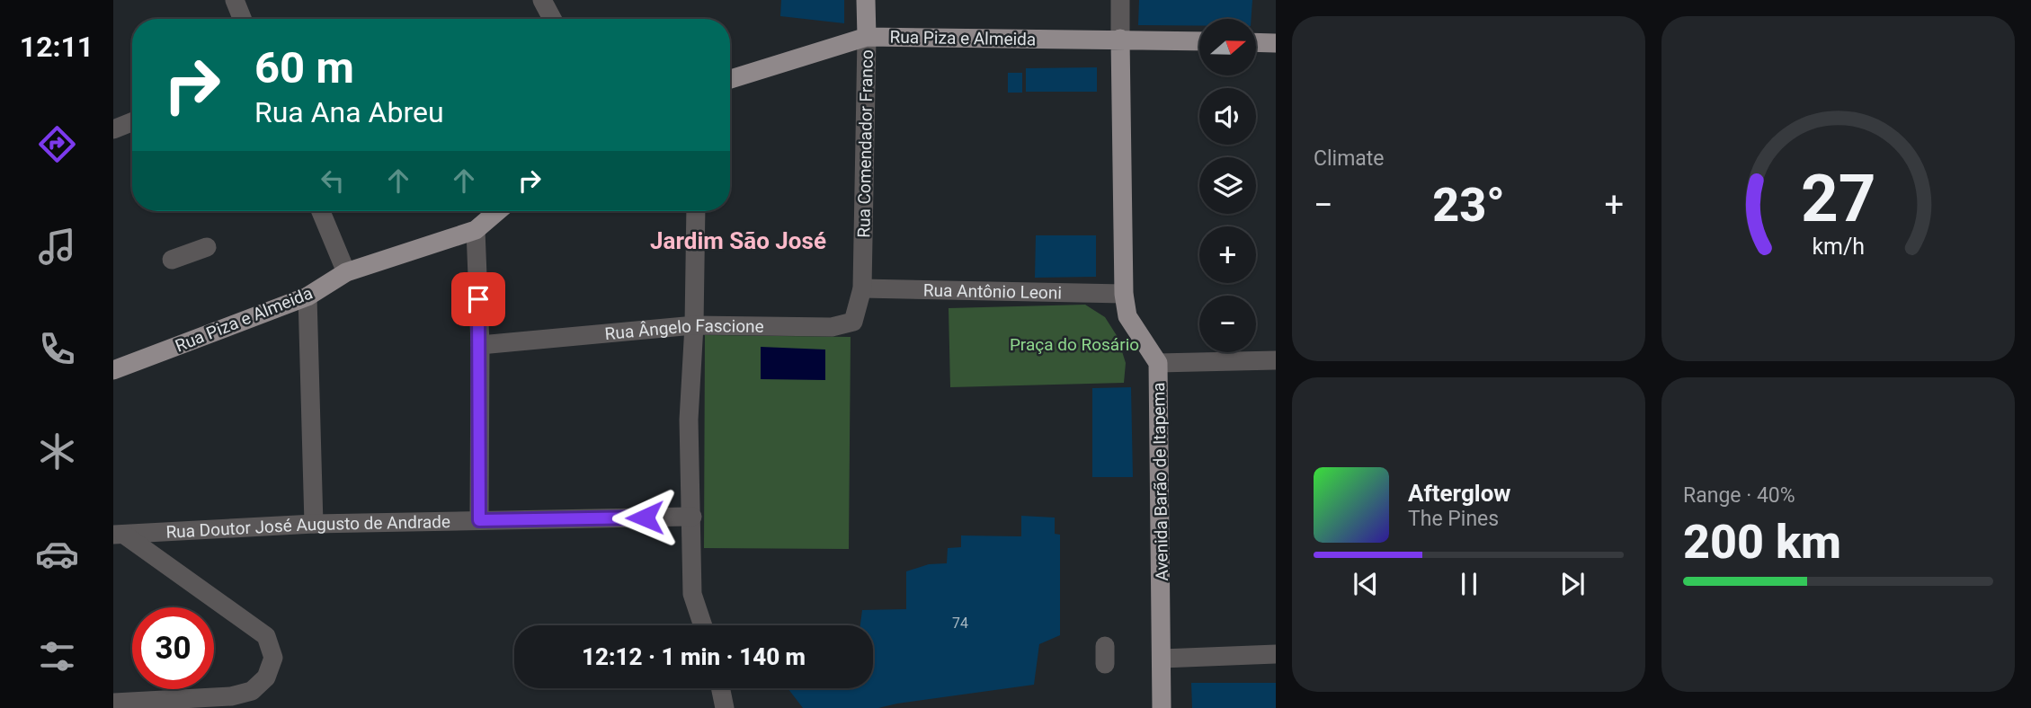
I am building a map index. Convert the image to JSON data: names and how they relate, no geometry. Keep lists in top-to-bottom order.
{
  "streets": {
    "main road": ["Rua Piza e Almeida", "Rua Comendador Franco", "Avenida Barão de Itapema"],
    "street": ["Rua Antônio Leoni", "Rua Ângelo Fascione", "Rua Doutor José Augusto de Andrade"]
  },
  "crossings": [
    ["Rua Piza e Almeida", "Rua Comendador Franco"],
    ["Rua Piza e Almeida", "Avenida Barão de Itapema"],
    ["Rua Comendador Franco", "Rua Antônio Leoni"],
    ["Rua Comendador Franco", "Rua Ângelo Fascione"],
    ["Rua Antônio Leoni", "Rua Ângelo Fascione"],
    ["Rua Antônio Leoni", "Avenida Barão de Itapema"]
  ],
  "districts": ["Jardim São José"],
  "parks": ["Praça do Rosário"],
  "house_numbers": ["74"],
  "north": "right",
  "page": {
    "tabs": "12:11",
    "tile": [
      "Climate",
      ["Range · 40%", "200 km"]
    ],
    "map_buttons": ["+", "−"],
    "turn": ["60 m", "Rua Ana Abreu"],
    "heat": ["−", "23°", "+"],
    "song": ["Afterglow", "The Pines"],
    "limit": "30",
    "trip": "12:12 · 1 min · 140 m",
    "gauge": ["27", "km/h"]
  }
}
